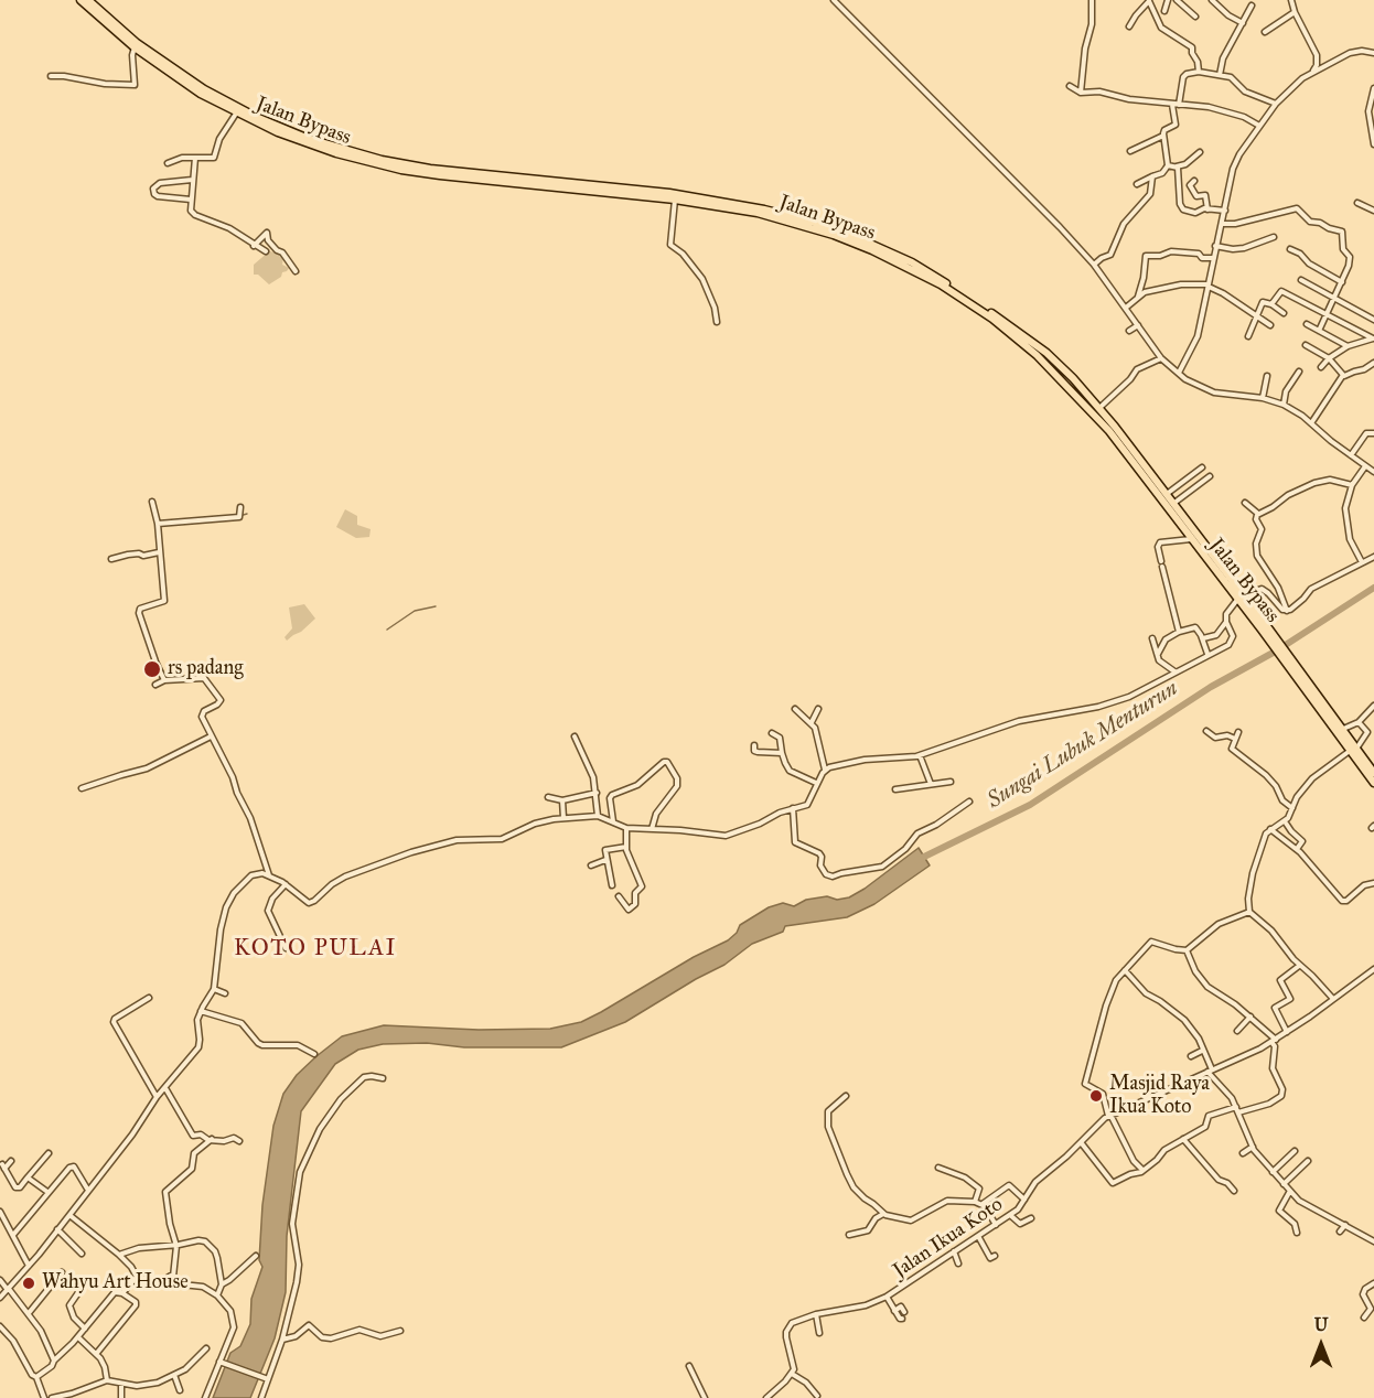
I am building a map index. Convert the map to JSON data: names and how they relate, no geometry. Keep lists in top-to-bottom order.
{
  "streets": {
    "highway": ["Jalan Bypass"],
    "street": ["Jalan Ikua Koto"]
  },
  "districts": ["KOTO PULAI"],
  "water": ["Sungai Lubuk Menturun"],
  "places": ["rs padang", "Masjid Raya Ikua Koto", "Wahyu Art House"],
  "north": "top"
}
